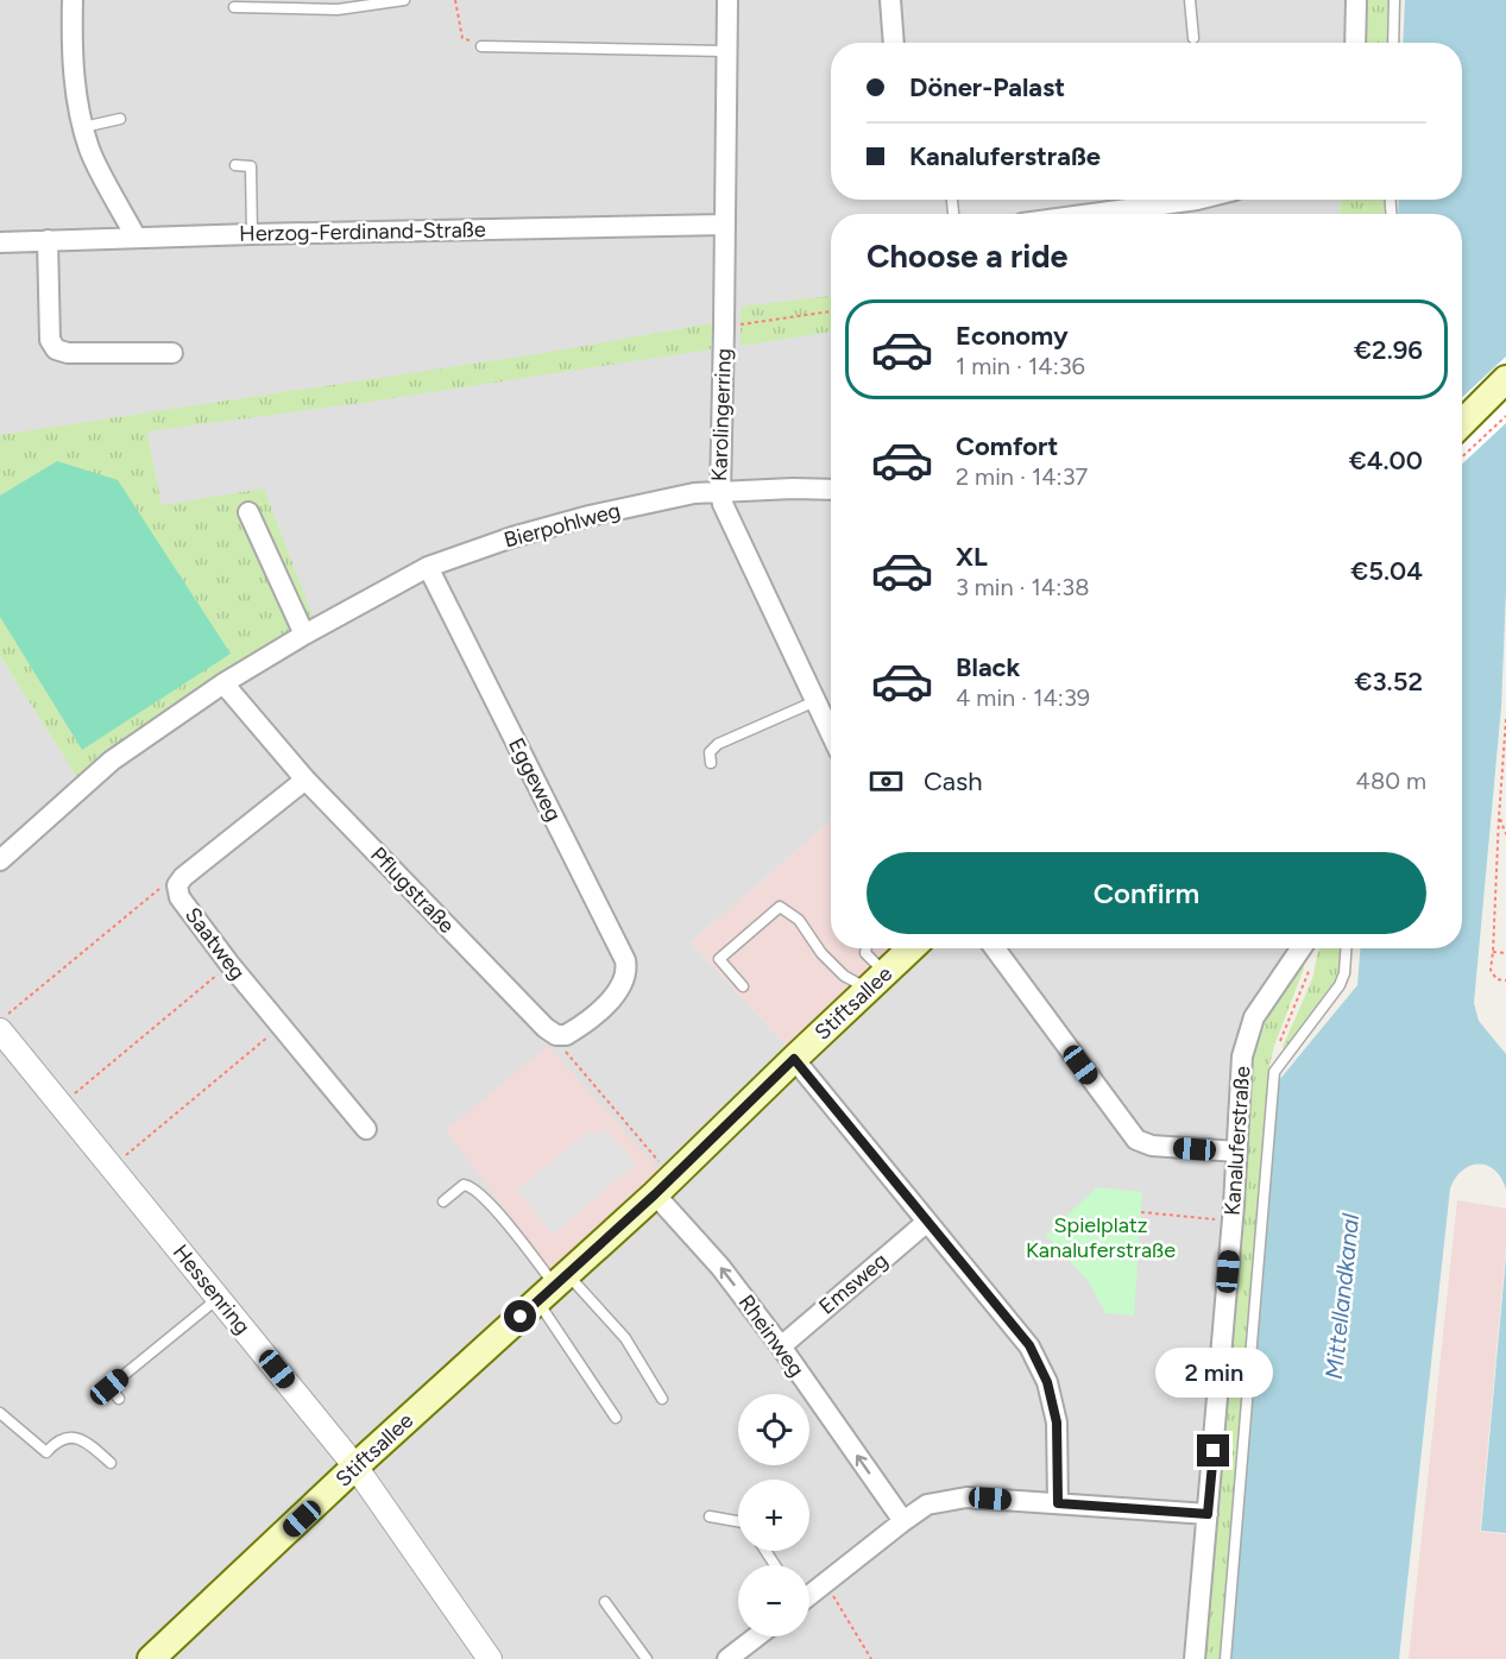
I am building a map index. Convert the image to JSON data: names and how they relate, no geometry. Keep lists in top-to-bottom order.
{
  "streets": {
    "main road": ["Stiftsallee"],
    "street": [
      "Herzog-Ferdinand-Straße",
      "Karolingerring",
      "Bierpohlweg",
      "Eggeweg",
      "Pflugstraße",
      "Saatweg",
      "Kanaluferstraße",
      "Emsweg",
      "Hessenring",
      "Rheinweg"
    ]
  },
  "crossings": [
    ["Herzog-Ferdinand-Straße", "Karolingerring"],
    ["Karolingerring", "Bierpohlweg"],
    ["Bierpohlweg", "Eggeweg"],
    ["Bierpohlweg", "Pflugstraße"],
    ["Eggeweg", "Pflugstraße"],
    ["Pflugstraße", "Saatweg"],
    ["Stiftsallee", "Hessenring"],
    ["Stiftsallee", "Rheinweg"],
    ["Emsweg", "Rheinweg"]
  ],
  "one_way": ["Rheinweg"],
  "water": ["Mittellandkanal"],
  "parks": ["Spielplatz Kanaluferstraße"],
  "page": {
    "banner": ["Döner-Palast", "Kanaluferstraße"],
    "heading": "Choose a ride",
    "list": [
      {
        "name": "Economy",
        "note": "1 min · 14:36",
        "value": "€2.96"
      },
      {
        "name": "Comfort",
        "note": "2 min · 14:37",
        "value": "€4.00"
      },
      {
        "name": "XL",
        "note": "3 min · 14:38",
        "value": "€5.04"
      },
      {
        "name": "Black",
        "note": "4 min · 14:39",
        "value": "€3.52"
      }
    ],
    "pay": ["Cash", "480 m"],
    "buttons": "Confirm",
    "bubble": "2 min",
    "map_buttons": ["+", "−"]
  }
}
